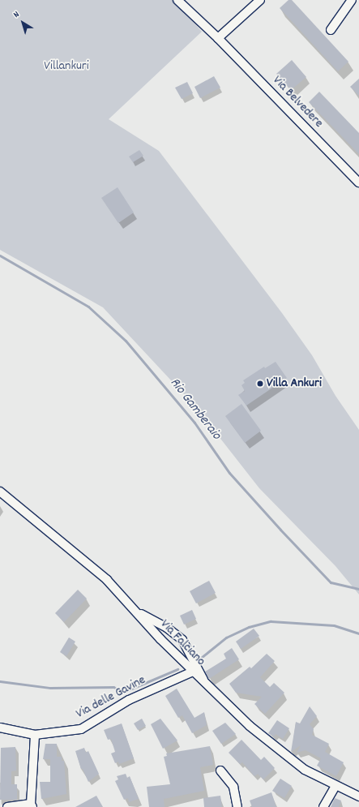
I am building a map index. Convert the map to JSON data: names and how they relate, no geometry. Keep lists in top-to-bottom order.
{
  "streets": {
    "street": ["Via Belvedere", "Via Falciano", "Via delle Gavine"]
  },
  "crossings": [
    ["Via Falciano", "Via delle Gavine"]
  ],
  "water": ["Rio Gamberaio"],
  "parks": ["Villankuri"],
  "places": ["Villa Ankuri"],
  "north": "top left"
}
